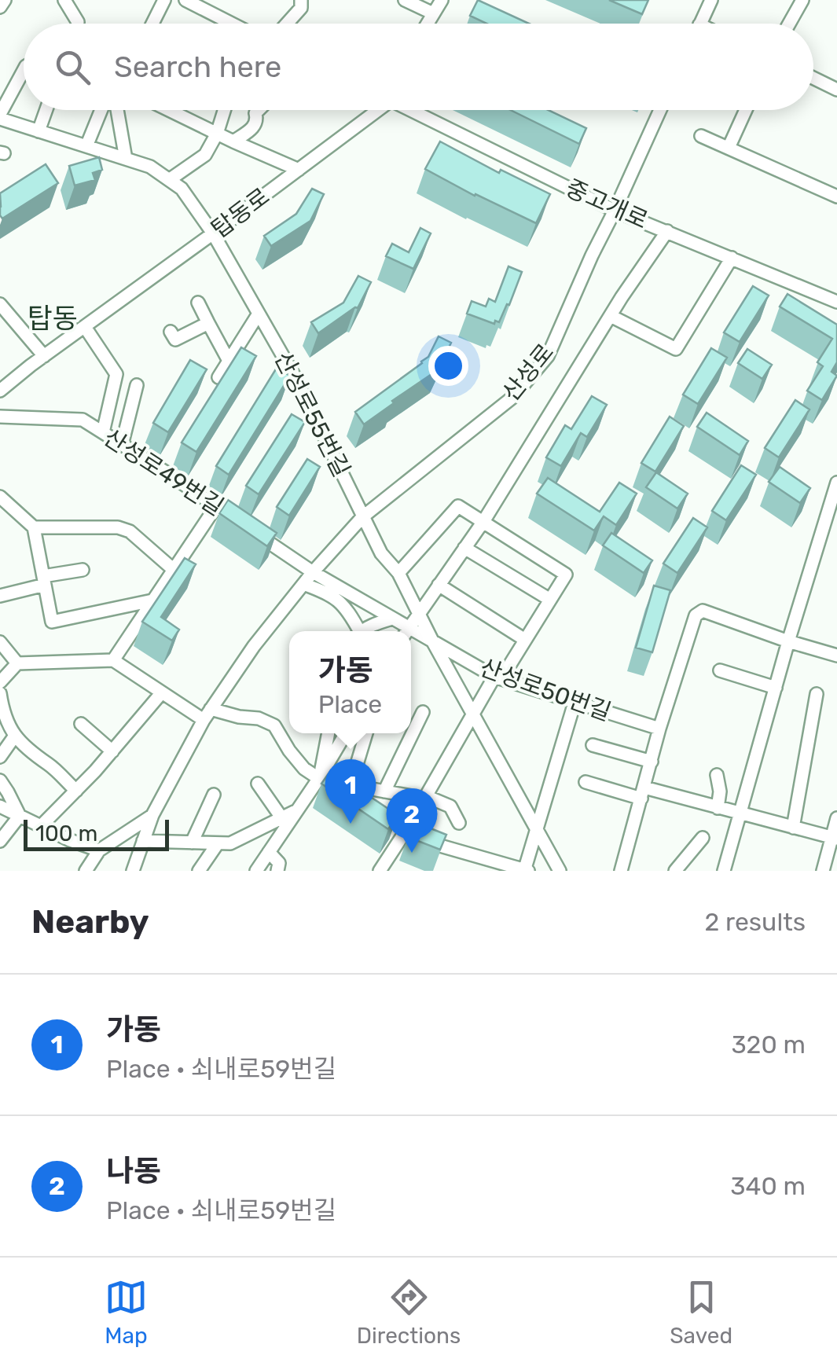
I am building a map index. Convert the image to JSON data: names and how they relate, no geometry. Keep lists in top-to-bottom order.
{
  "streets": {
    "street": [
      "중고개로",
      "탑동로",
      "산성로",
      "산성로55번길",
      "산성로49번길",
      "산성로50번길"
    ]
  },
  "crossings": [
    ["중고개로", "산성로"],
    ["탑동로", "산성로55번길"],
    ["산성로", "산성로55번길"],
    ["산성로", "산성로50번길"],
    ["산성로55번길", "산성로50번길"]
  ],
  "districts": ["탑동"],
  "scale_bar": "100 m",
  "page": {
    "search": "Search here",
    "popup": ["가동", "Place"],
    "pins": ["1", "2"],
    "scale": "100 m",
    "heading": ["Nearby", "2 results"],
    "list": [
      {
        "mark": "1",
        "name": "가동",
        "note": "Place · 쇠내로59번길",
        "value": "320 m"
      },
      {
        "mark": "2",
        "name": "나동",
        "note": "Place · 쇠내로59번길",
        "value": "340 m"
      }
    ],
    "nav": ["Map", "Directions", "Saved"]
  }
}
